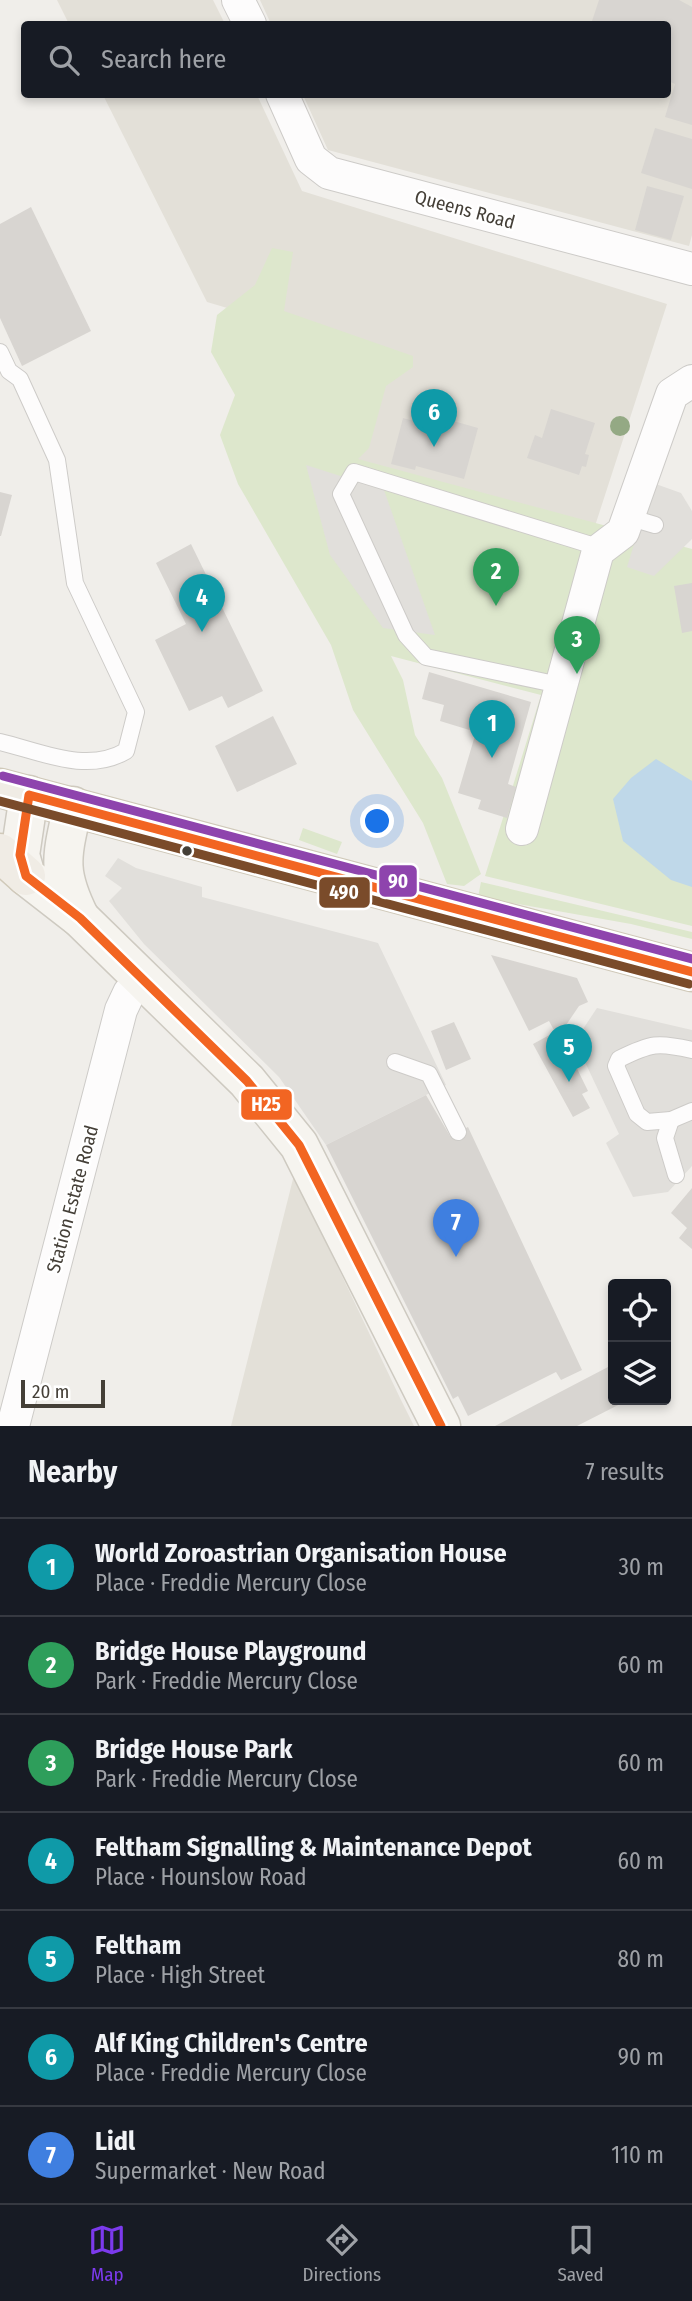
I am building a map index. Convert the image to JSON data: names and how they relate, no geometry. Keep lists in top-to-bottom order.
{
  "streets": {
    "street": ["Queens Road", "Station Estate Road"]
  },
  "lines": ["transit line 90", "transit line H25", "transit line 490"],
  "scale_bar": "20 m",
  "page": {
    "search": "Search here",
    "pins": [
      "6",
      "2",
      "4",
      "3",
      "1",
      "5",
      "7"
    ],
    "scale": "20 m",
    "heading": ["Nearby", "7 results"],
    "list": [
      {
        "mark": "1",
        "name": "World Zoroastrian Organisation House",
        "note": "Place · Freddie Mercury Close",
        "value": "30 m"
      },
      {
        "mark": "2",
        "name": "Bridge House Playground",
        "note": "Park · Freddie Mercury Close",
        "value": "60 m"
      },
      {
        "mark": "3",
        "name": "Bridge House Park",
        "note": "Park · Freddie Mercury Close",
        "value": "60 m"
      },
      {
        "mark": "4",
        "name": "Feltham Signalling & Maintenance Depot",
        "note": "Place · Hounslow Road",
        "value": "60 m"
      },
      {
        "mark": "5",
        "name": "Feltham",
        "note": "Place · High Street",
        "value": "80 m"
      },
      {
        "mark": "6",
        "name": "Alf King Children's Centre",
        "note": "Place · Freddie Mercury Close",
        "value": "90 m"
      },
      {
        "mark": "7",
        "name": "Lidl",
        "note": "Supermarket · New Road",
        "value": "110 m"
      }
    ],
    "nav": ["Map", "Directions", "Saved"]
  }
}
